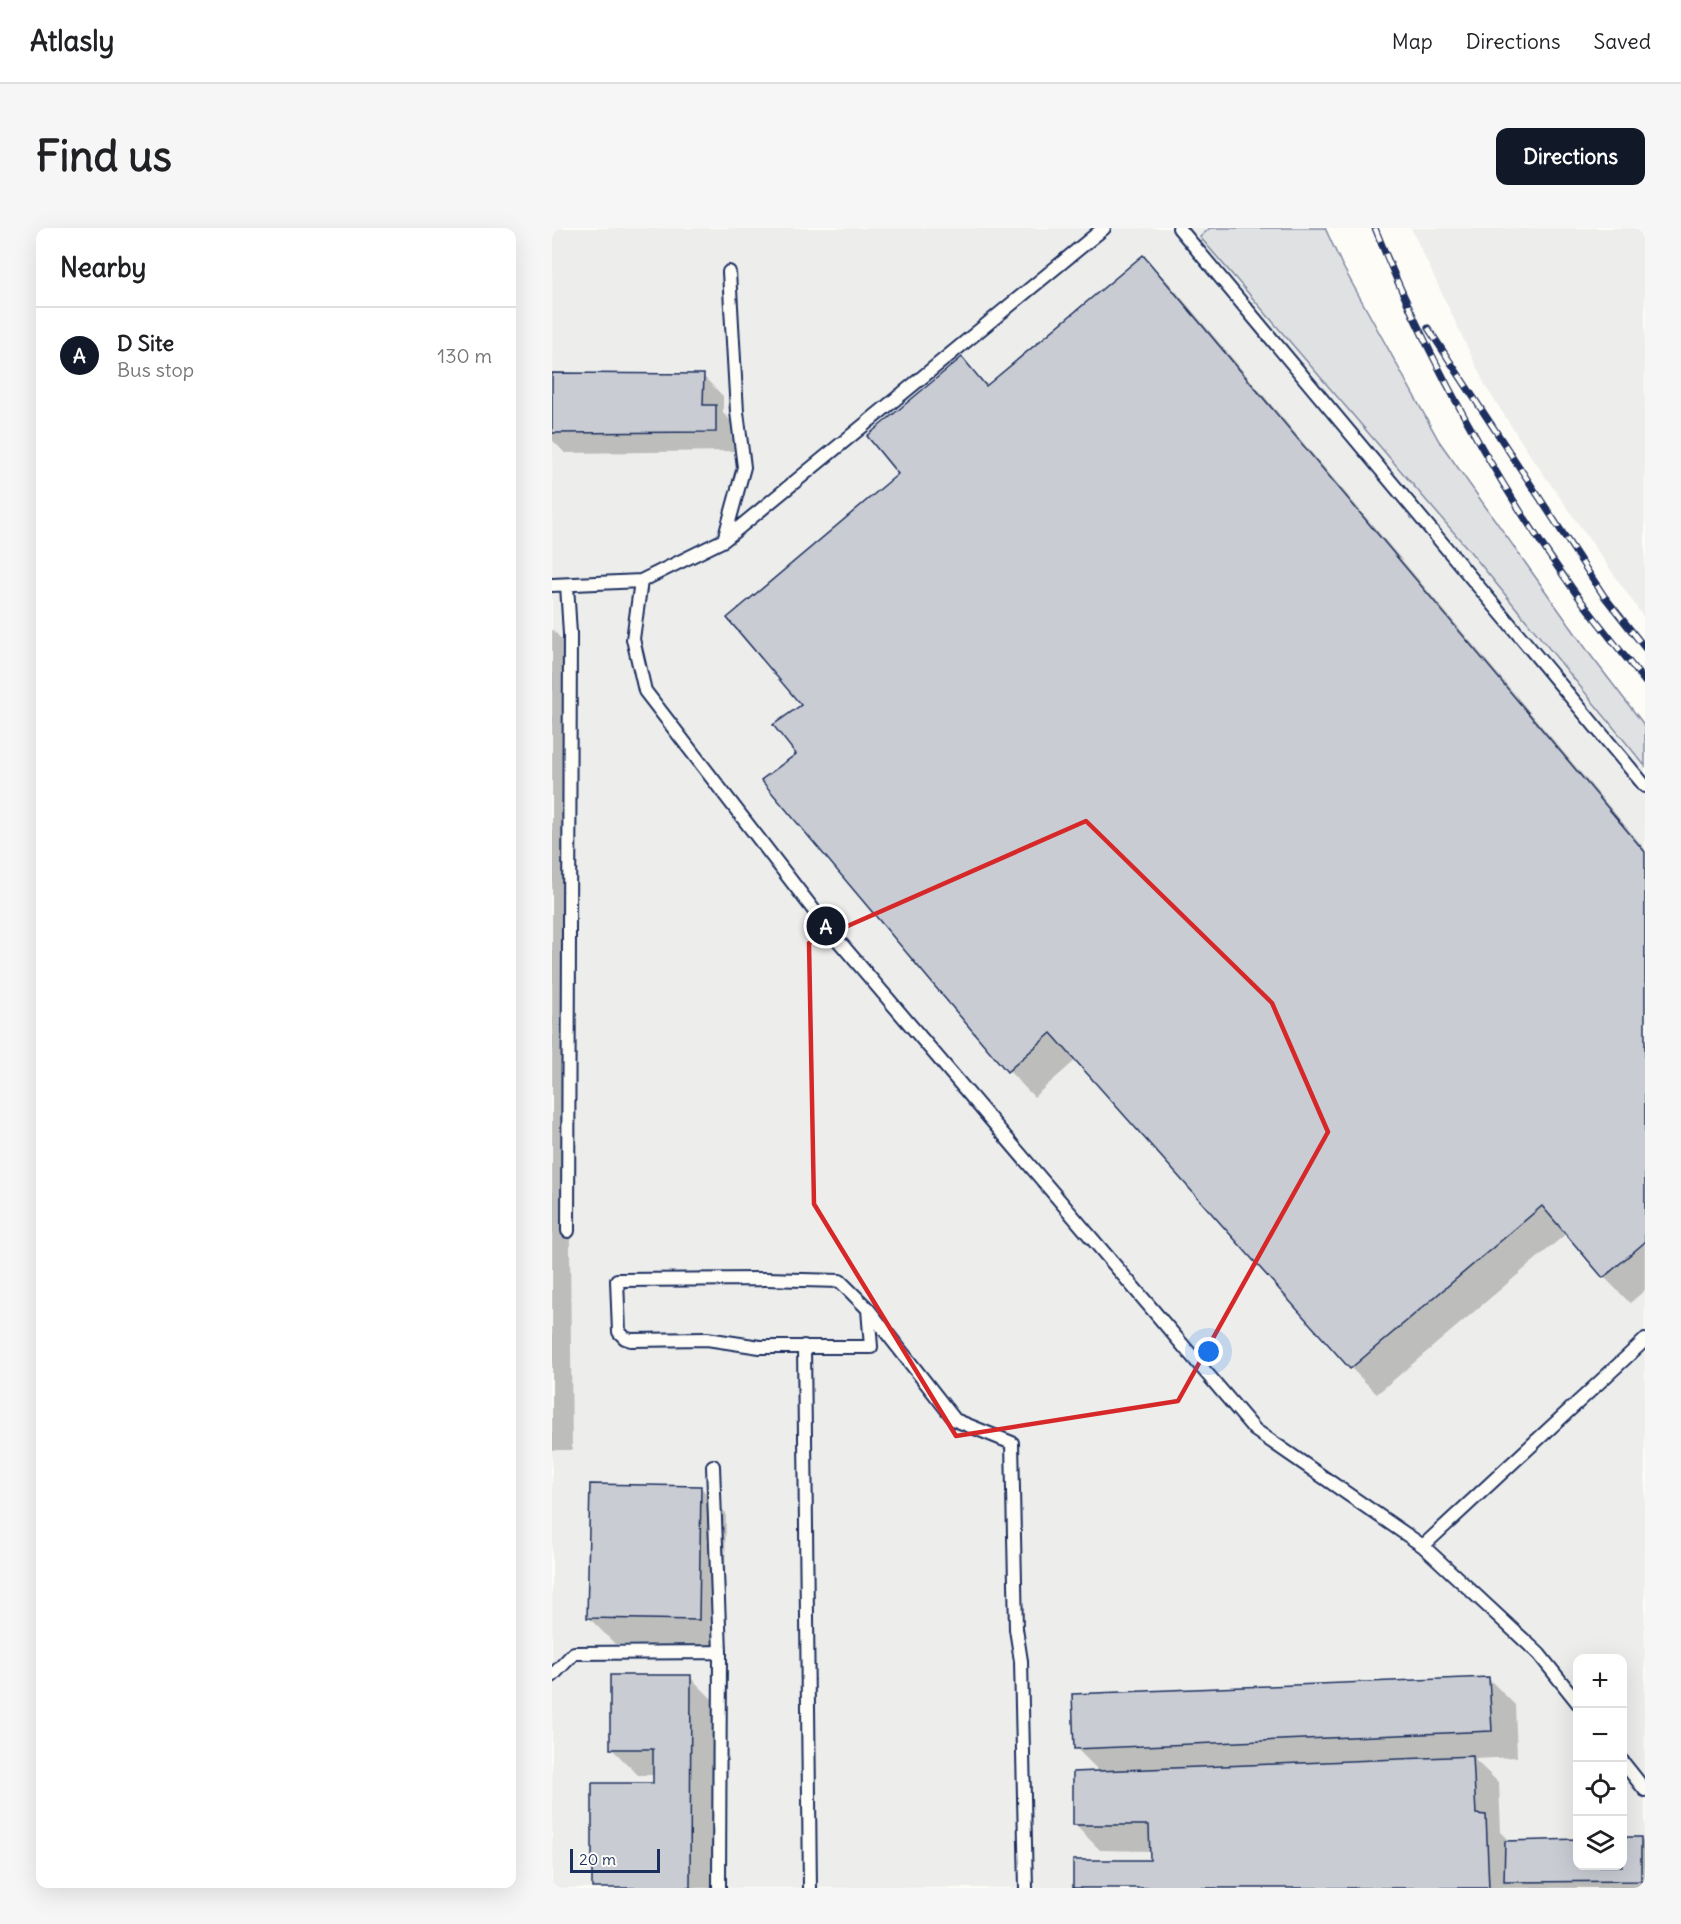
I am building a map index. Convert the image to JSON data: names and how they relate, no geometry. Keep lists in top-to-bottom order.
{
  "scale_bar": "20 m",
  "page": {
    "header": "Atlasly",
    "nav": ["Map", "Directions", "Saved"],
    "buttons": "Directions",
    "title": "Find us",
    "heading": "Nearby",
    "list": [
      {
        "mark": "A",
        "name": "D Site",
        "note": "Bus stop",
        "value": "130 m"
      }
    ],
    "pins": "A",
    "map_buttons": ["+", "−"],
    "scale": "20 m"
  }
}
